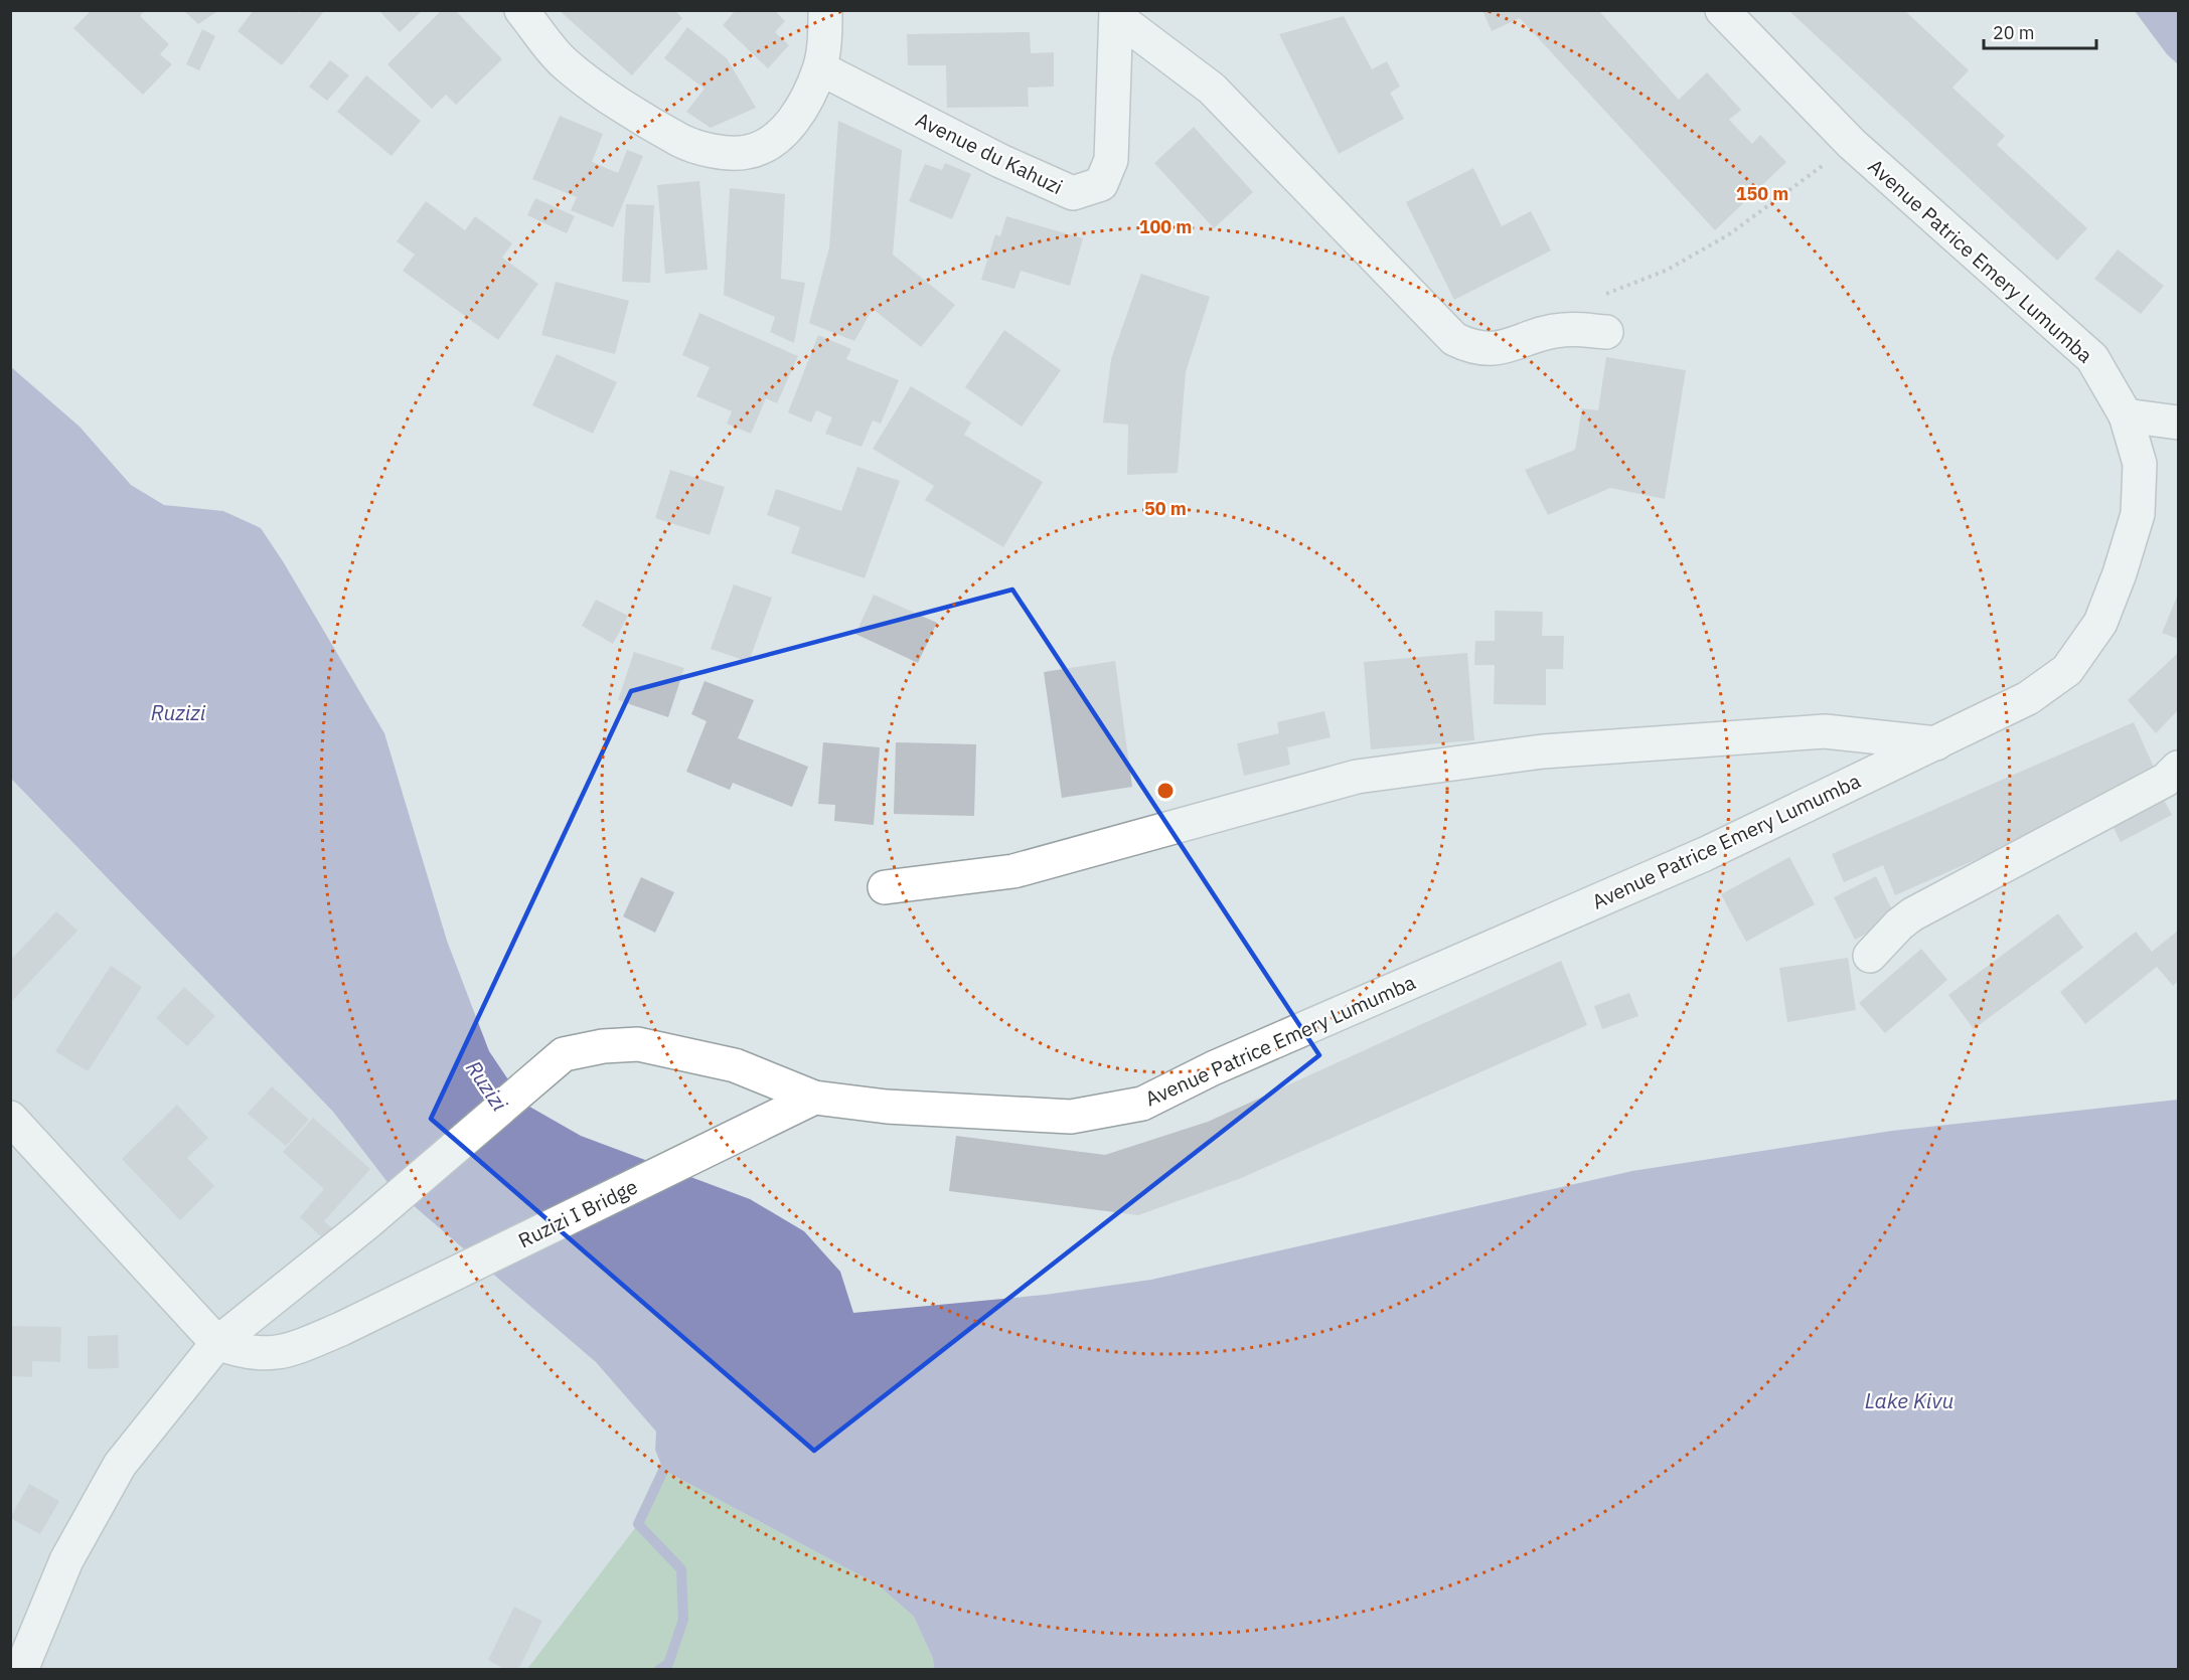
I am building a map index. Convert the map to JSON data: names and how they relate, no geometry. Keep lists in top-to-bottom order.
{
  "streets": {
    "street": ["Avenue du Kahuzi", "Avenue Patrice Emery Lumumba", "Ruzizi I Bridge"]
  },
  "crossings": [
    ["Avenue Patrice Emery Lumumba", "Ruzizi I Bridge"]
  ],
  "water": ["Ruzizi", "Lake Kivu"],
  "scale_bar": "20 m",
  "rings": ["150 m", "100 m", "50 m"]
}
